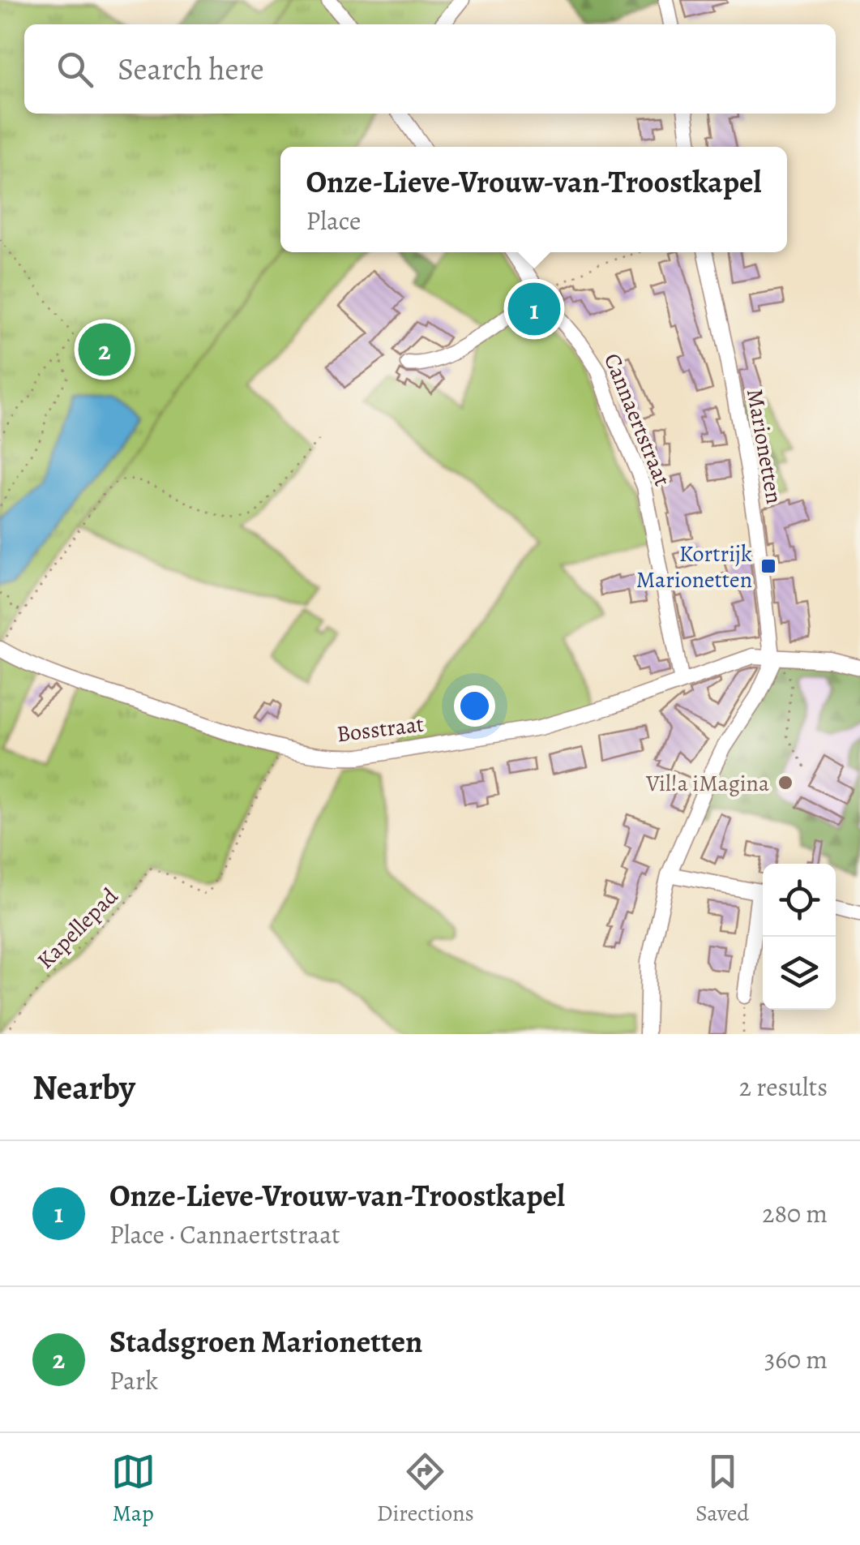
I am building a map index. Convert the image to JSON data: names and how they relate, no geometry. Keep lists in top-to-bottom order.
{
  "streets": {
    "street": ["Cannaertstraat", "Marionetten", "Bosstraat"],
    "path": ["Kapellepad"]
  },
  "crossings": [
    ["Cannaertstraat", "Bosstraat"],
    ["Marionetten", "Bosstraat"],
    ["Bosstraat", "Kapellepad"]
  ],
  "places": {
    "transit": ["Kortrijk Marionetten"],
    "other": ["Vil!a iMagina"]
  },
  "page": {
    "search": "Search here",
    "popup": ["Onze-Lieve-Vrouw-van-Troostkapel", "Place"],
    "pins": ["1", "2"],
    "heading": ["Nearby", "2 results"],
    "list": [
      {
        "mark": "1",
        "name": "Onze-Lieve-Vrouw-van-Troostkapel",
        "note": "Place · Cannaertstraat",
        "value": "280 m"
      },
      {
        "mark": "2",
        "name": "Stadsgroen Marionetten",
        "note": "Park",
        "value": "360 m"
      }
    ],
    "nav": ["Map", "Directions", "Saved"]
  }
}
